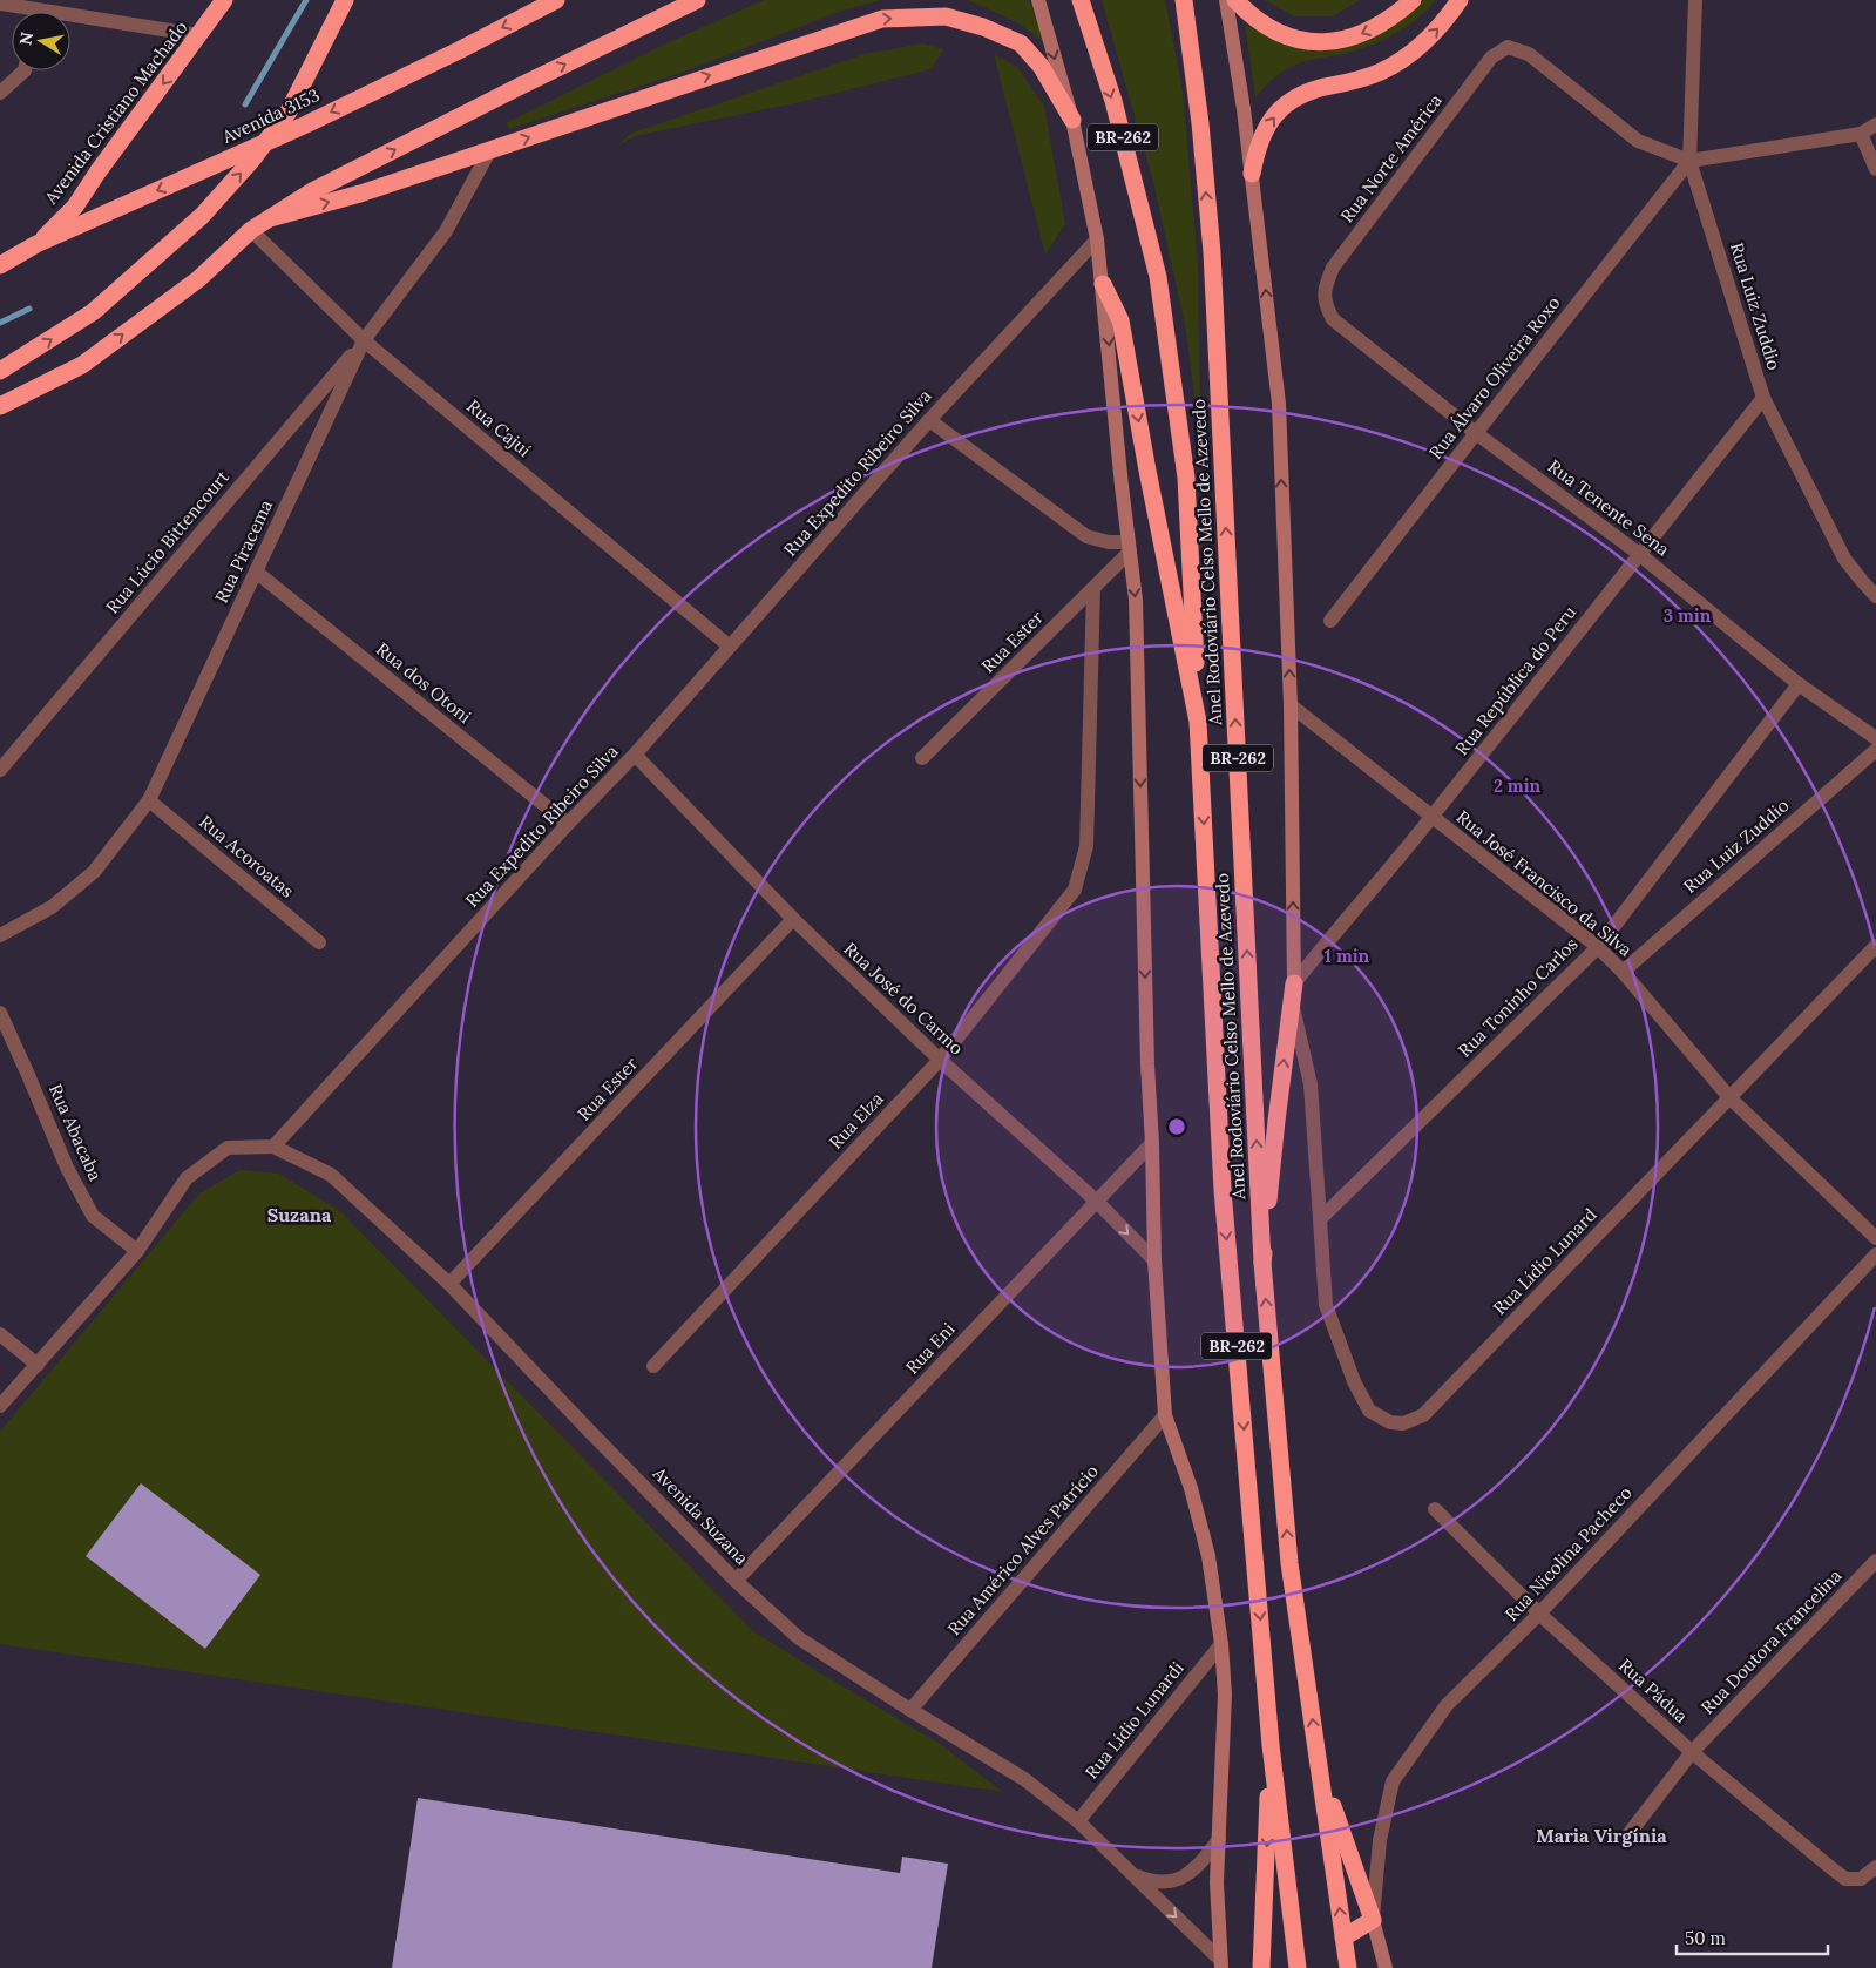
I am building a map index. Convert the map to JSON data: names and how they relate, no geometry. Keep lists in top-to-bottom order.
{
  "streets": {
    "highway": [
      "Avenida Cristiano Machado",
      "Avenida 3153",
      "BR-262",
      "Anel Rodoviário Celso Mello de Azevedo"
    ],
    "street": [
      "Rua Norte América",
      "Rua Luiz Zuddio",
      "Rua Álvaro Oliveira Roxo",
      "Rua Cajuí",
      "Rua Expedito Ribeiro Silva",
      "Rua Tenente Sena",
      "Rua Lúcio Bittencourt",
      "Rua Piracema",
      "Rua Ester",
      "Rua República do Peru",
      "Rua dos Otoni",
      "Rua Acoroatas",
      "Rua José Francisco da Silva",
      "Rua Toninho Carlos",
      "Rua José do Carmo",
      "Rua Elza",
      "Rua Abacaba",
      "Rua Lídio Lunard",
      "Rua Eni",
      "Avenida Suzana",
      "Rua Américo Alves Patrício",
      "Rua Nicolina Pacheco",
      "Rua Doutora Francelina",
      "Rua Pádua",
      "Rua Lídio Lunardi"
    ]
  },
  "crossings": [
    ["Avenida Cristiano Machado", "Avenida 3153"],
    ["BR-262", "Rua Expedito Ribeiro Silva"],
    ["BR-262", "Anel Rodoviário Celso Mello de Azevedo"],
    ["BR-262", "Rua República do Peru"],
    ["BR-262", "Rua José Francisco da Silva"],
    ["Rua Norte América", "Rua Luiz Zuddio"],
    ["Rua Norte América", "Rua Álvaro Oliveira Roxo"],
    ["Rua Norte América", "Rua Tenente Sena"],
    ["Rua Luiz Zuddio", "Rua Álvaro Oliveira Roxo"],
    ["Rua Luiz Zuddio", "Rua República do Peru"],
    ["Rua Luiz Zuddio", "Rua José Francisco da Silva"],
    ["Rua Álvaro Oliveira Roxo", "Rua Tenente Sena"],
    ["Rua Cajuí", "Rua Expedito Ribeiro Silva"],
    ["Rua Cajuí", "Rua Lúcio Bittencourt"],
    ["Rua Cajuí", "Rua Piracema"],
    ["Rua Expedito Ribeiro Silva", "Rua dos Otoni"],
    ["Rua Expedito Ribeiro Silva", "Rua José do Carmo"],
    ["Rua Expedito Ribeiro Silva", "Avenida Suzana"],
    ["Rua Tenente Sena", "Rua República do Peru"],
    ["Rua Tenente Sena", "Rua Toninho Carlos"],
    ["Rua Lúcio Bittencourt", "Rua Piracema"],
    ["Rua Piracema", "Rua dos Otoni"],
    ["Rua Piracema", "Rua Acoroatas"],
    ["Rua Ester", "Rua José do Carmo"],
    ["Rua Ester", "Rua Elza"],
    ["Rua Ester", "Avenida Suzana"],
    ["Rua República do Peru", "Rua José Francisco da Silva"],
    ["Rua José Francisco da Silva", "Rua Toninho Carlos"],
    ["Rua José Francisco da Silva", "Rua Lídio Lunard"],
    ["Rua Toninho Carlos", "Rua Lídio Lunard"],
    ["Rua José do Carmo", "Rua Elza"],
    ["Rua José do Carmo", "Rua Eni"],
    ["Rua Eni", "Avenida Suzana"],
    ["Avenida Suzana", "Rua Américo Alves Patrício"],
    ["Avenida Suzana", "Rua Lídio Lunardi"],
    ["Rua Nicolina Pacheco", "Rua Pádua"],
    ["Rua Doutora Francelina", "Rua Pádua"]
  ],
  "districts": ["Suzana", "Maria Virgínia"],
  "scale_bar": "50 m",
  "north": "left",
  "rings": ["3 min", "2 min", "1 min"]
}
